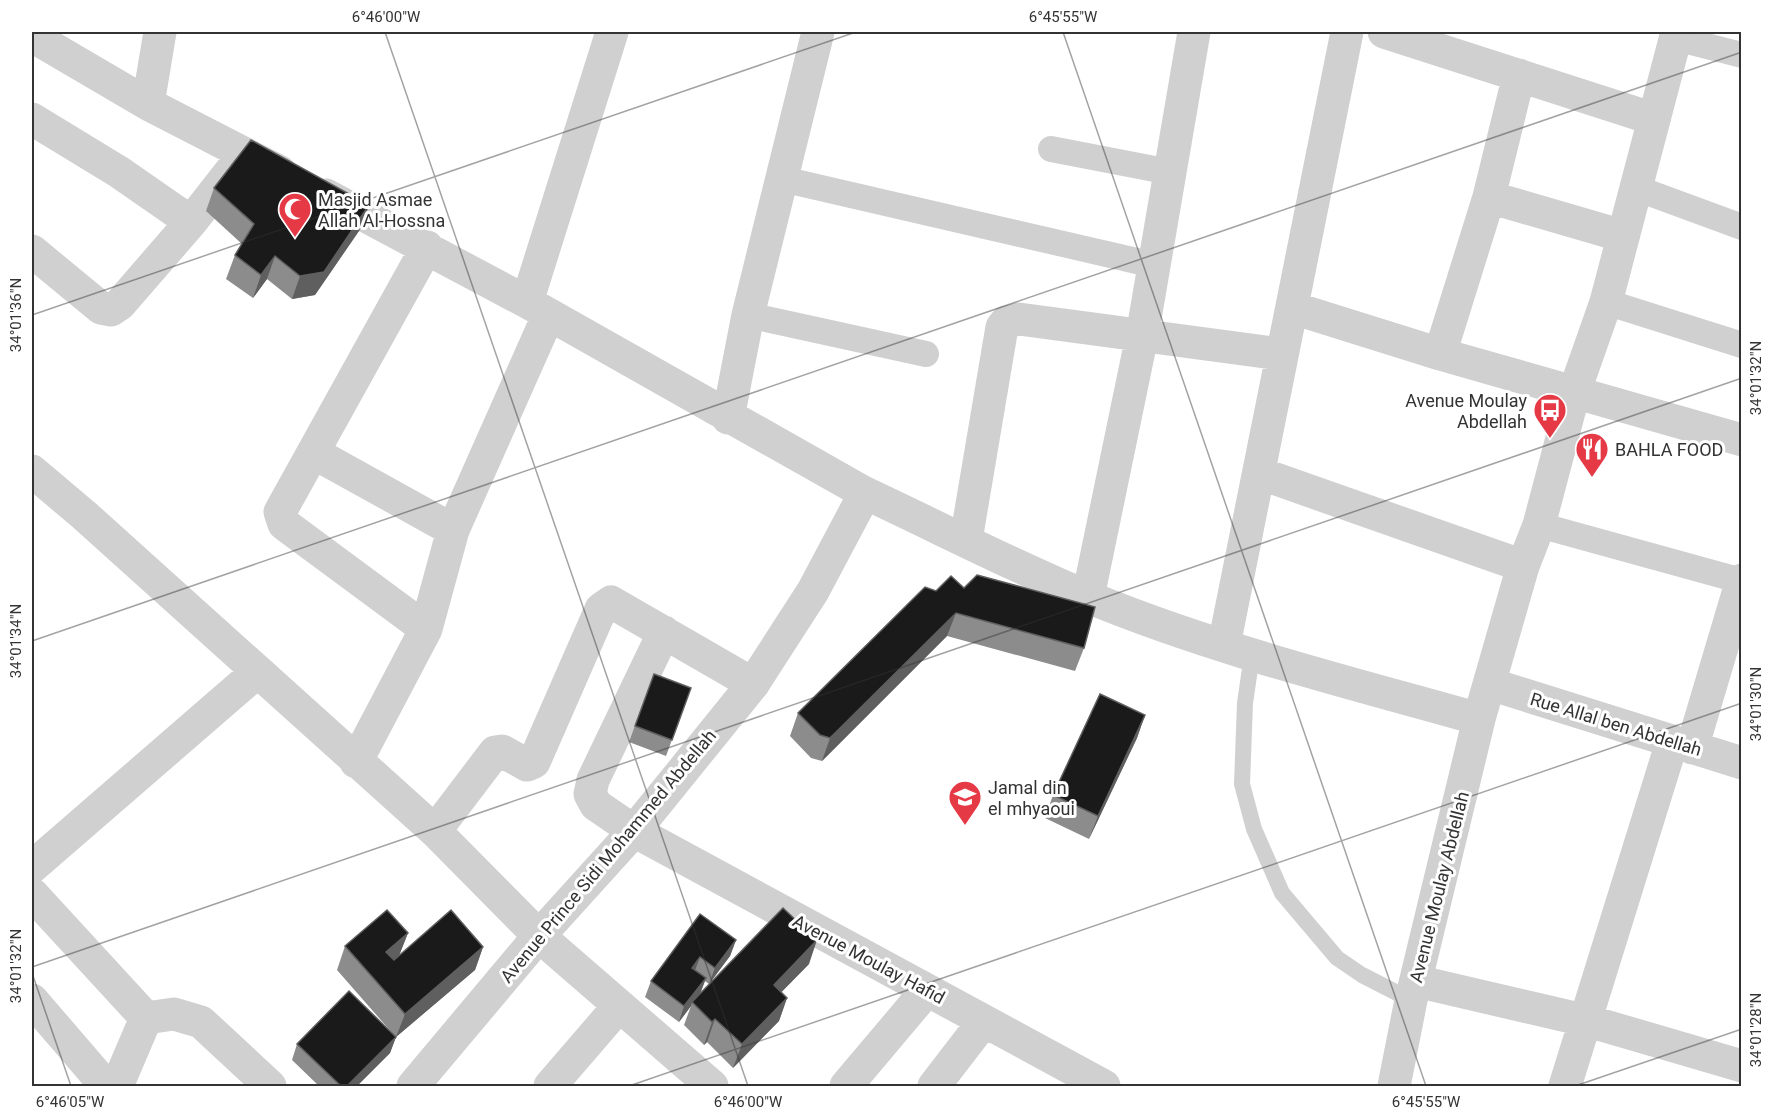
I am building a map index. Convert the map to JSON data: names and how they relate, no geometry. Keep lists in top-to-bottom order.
{
  "streets": {
    "street": [
      "Rue Allal ben Abdellah",
      "Avenue Prince Sidi Mohammed Abdellah",
      "Avenue Moulay Abdellah",
      "Avenue Moulay Hafid"
    ]
  },
  "crossings": [
    ["Rue Allal ben Abdellah", "Avenue Moulay Abdellah"],
    ["Avenue Prince Sidi Mohammed Abdellah", "Avenue Moulay Hafid"]
  ],
  "places": {
    "mosque": ["Masjid Asmae Allah Al-Hossna"],
    "bus stop": ["Avenue Moulay Abdellah"],
    "restaurant": ["BAHLA FOOD"],
    "school or university": ["Jamal din el mhyaoui"]
  },
  "coordinates": [
    "6°46'00\"W",
    "6°45'55\"W",
    "34°01'36\"N",
    "34°01'32\"N",
    "34°01'34\"N",
    "34°01'30\"N",
    "34°01'28\"N",
    "6°46'05\"W"
  ]
}
